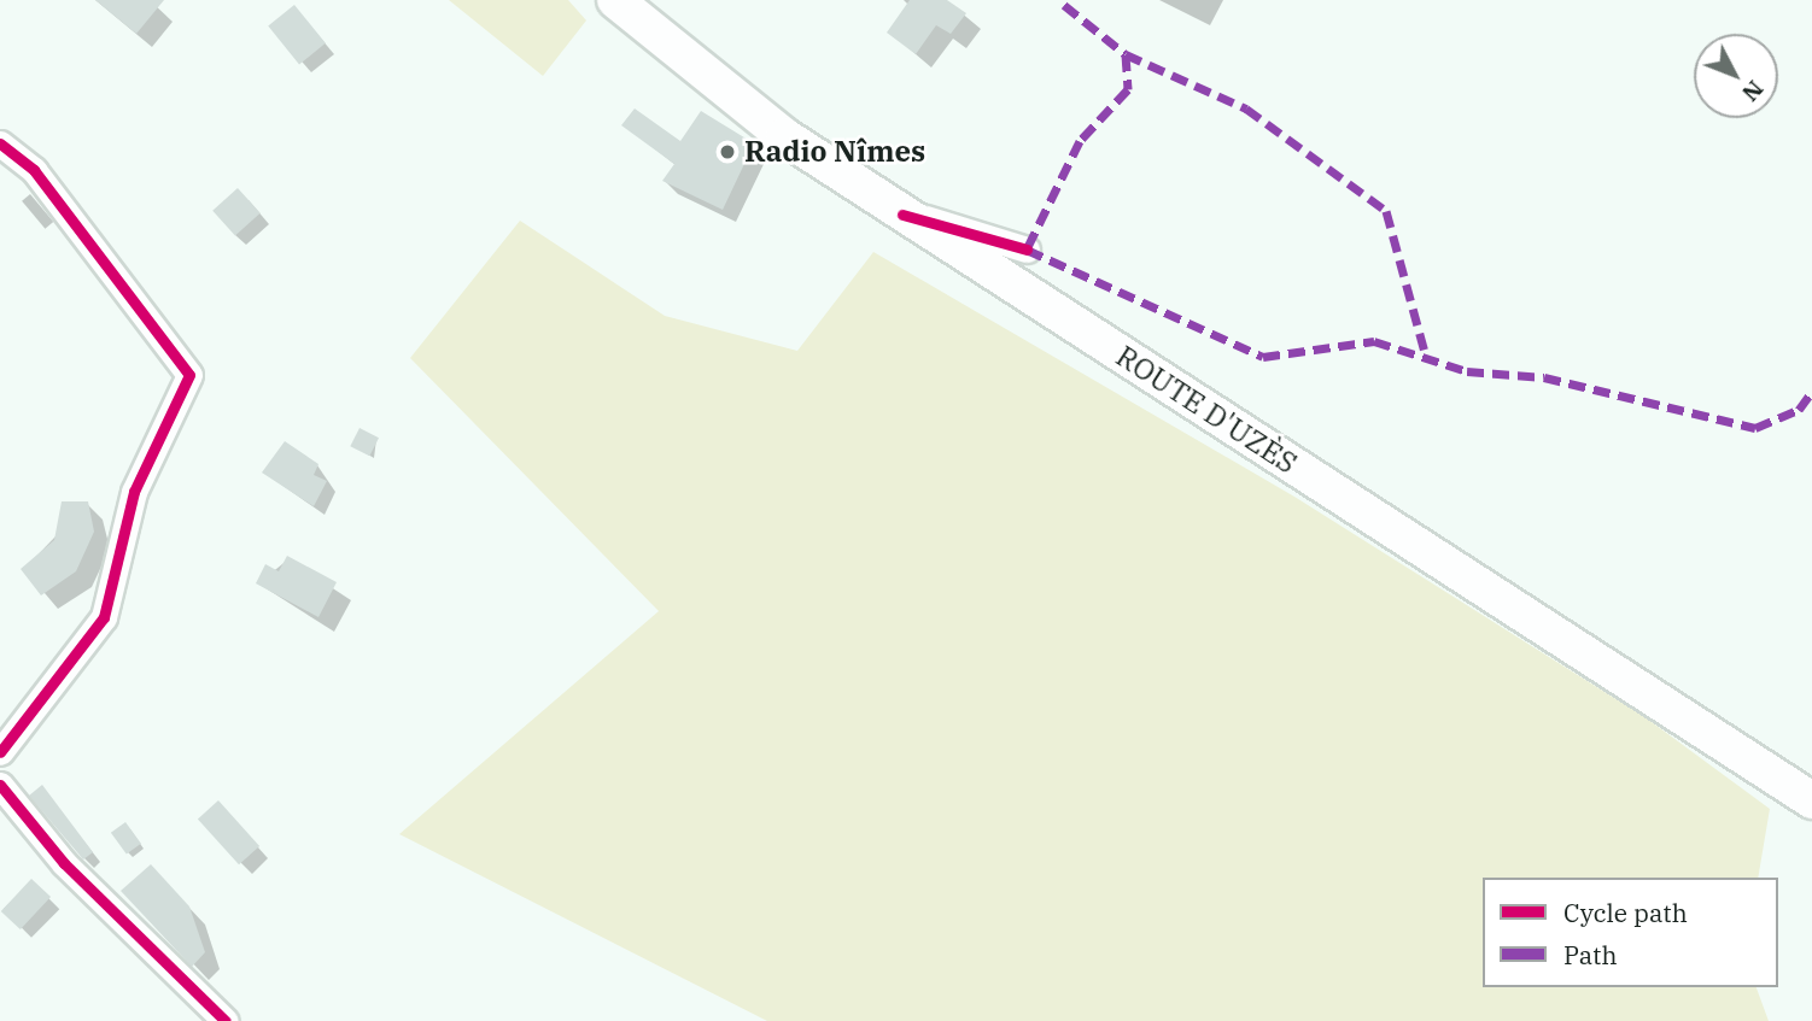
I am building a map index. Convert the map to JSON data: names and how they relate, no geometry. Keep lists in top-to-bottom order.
{
  "streets": {
    "main road": ["ROUTE D'UZÈS"]
  },
  "places": ["Radio Nîmes"],
  "legend": ["Cycle path", "Path"],
  "north": "bottom right"
}
